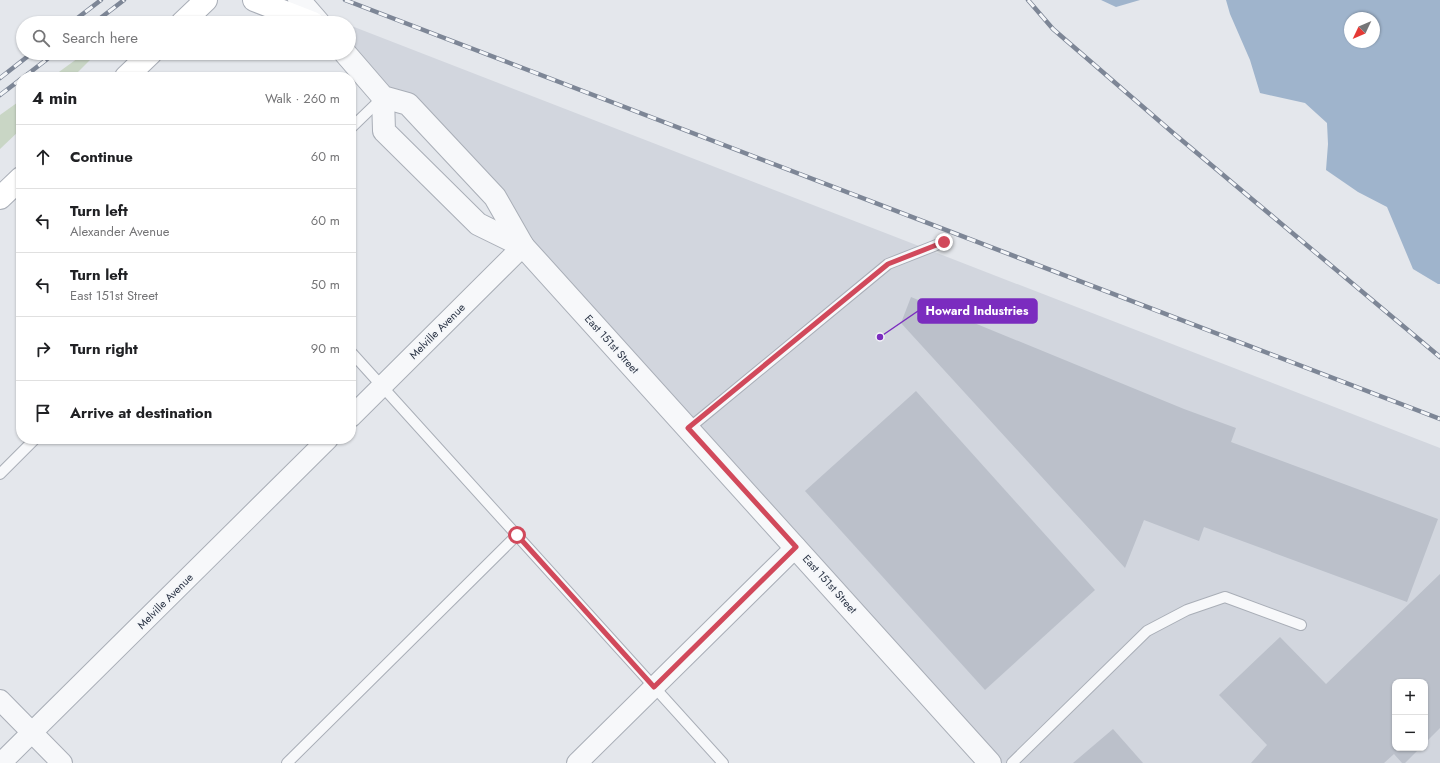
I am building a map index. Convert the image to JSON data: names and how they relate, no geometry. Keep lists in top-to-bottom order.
{
  "streets": {
    "street": ["Melville Avenue", "East 151st Street"]
  },
  "crossings": [
    ["Melville Avenue", "East 151st Street"]
  ],
  "places": ["Howard Industries"],
  "north": "bottom left",
  "page": {
    "search": "Search here",
    "heading": ["4 min", "Walk · 260 m"],
    "list": [
      ["Continue", "60 m"],
      ["Turn left", "Alexander Avenue", "60 m"],
      ["Turn left", "East 151st Street", "50 m"],
      ["Turn right", "90 m"],
      "Arrive at destination"
    ],
    "map_buttons": ["+", "−"]
  }
}
